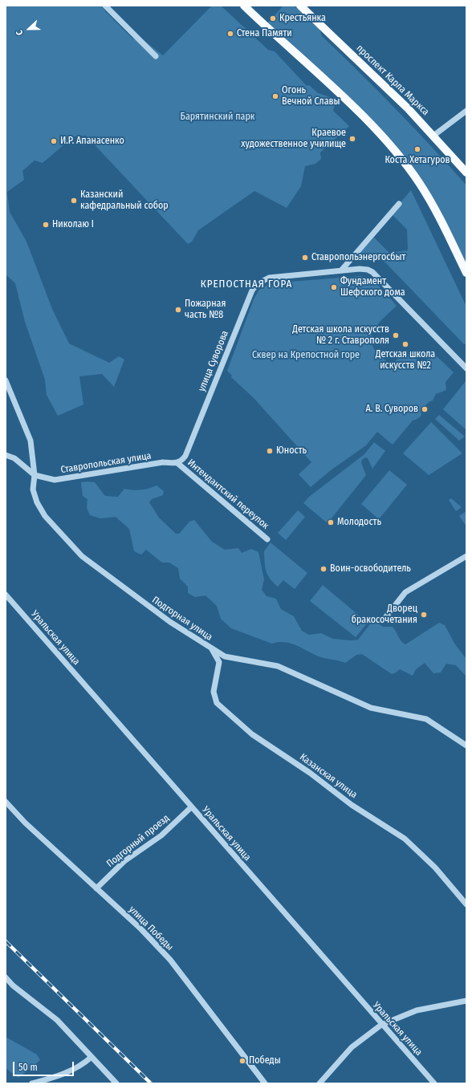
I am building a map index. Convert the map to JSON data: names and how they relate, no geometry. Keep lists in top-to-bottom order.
{
  "streets": {
    "main road": ["проспект Карла Маркса"],
    "street": [
      "улица Суворова",
      "Ставропольская улица",
      "Интендантский переулок",
      "Подгорная улица",
      "Уральская улица",
      "Казанская улица",
      "Подгорный проезд",
      "улица Победы"
    ]
  },
  "crossings": [
    ["улица Суворова", "Ставропольская улица"],
    ["улица Суворова", "Интендантский переулок"],
    ["Ставропольская улица", "Интендантский переулок"],
    ["Ставропольская улица", "Подгорная улица"],
    ["Подгорная улица", "Казанская улица"],
    ["Уральская улица", "Подгорный проезд"],
    ["Подгорный проезд", "улица Победы"]
  ],
  "districts": ["КРЕПОСТНАЯ ГОРА"],
  "parks": ["Барятинский парк", "Сквер на Крепостной горе"],
  "places": [
    "Крестьянка",
    "Стена Памяти",
    "Огонь Вечной Славы",
    "Краевое художественное училище",
    "И.Р. Апанасенко",
    "Коста Хетагуров",
    "Казанский кафедральный собор",
    "Николаю I",
    "Ставропольэнергосбыт",
    "Фундамент Шефского дома",
    "Пожарная часть №8",
    "Детская школа искусств № 2 г. Ставрополя",
    "Детская школа искусств №2",
    "А. В. Суворов",
    "Юность",
    "Молодость",
    "Воин-освободитель",
    "Дворец бракосочетания",
    "Победы"
  ],
  "scale_bar": "50 m",
  "north": "left"
}
